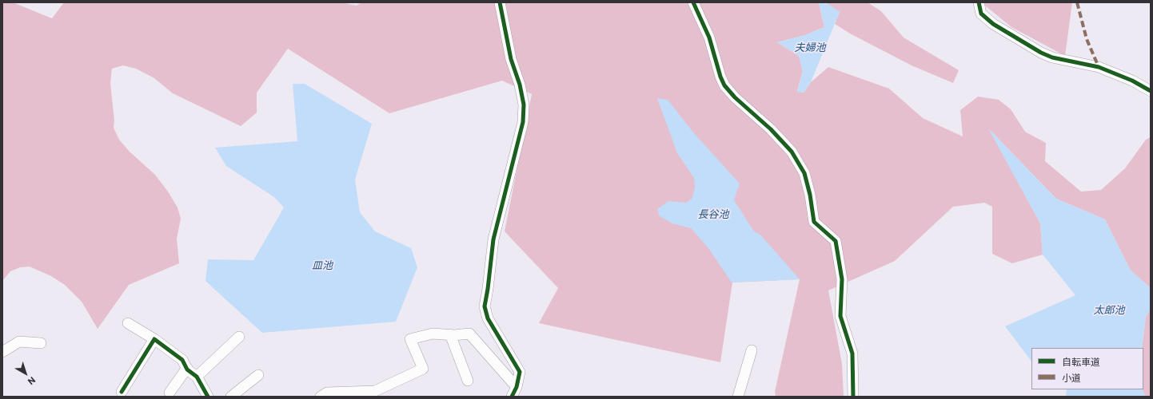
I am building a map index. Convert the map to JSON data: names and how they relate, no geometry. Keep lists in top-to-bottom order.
{
  "water": [
    "夫婦池",
    "長谷池",
    "皿池",
    "太郎池"
  ],
  "legend": ["自転車道", "小道"],
  "north": "bottom right"
}
